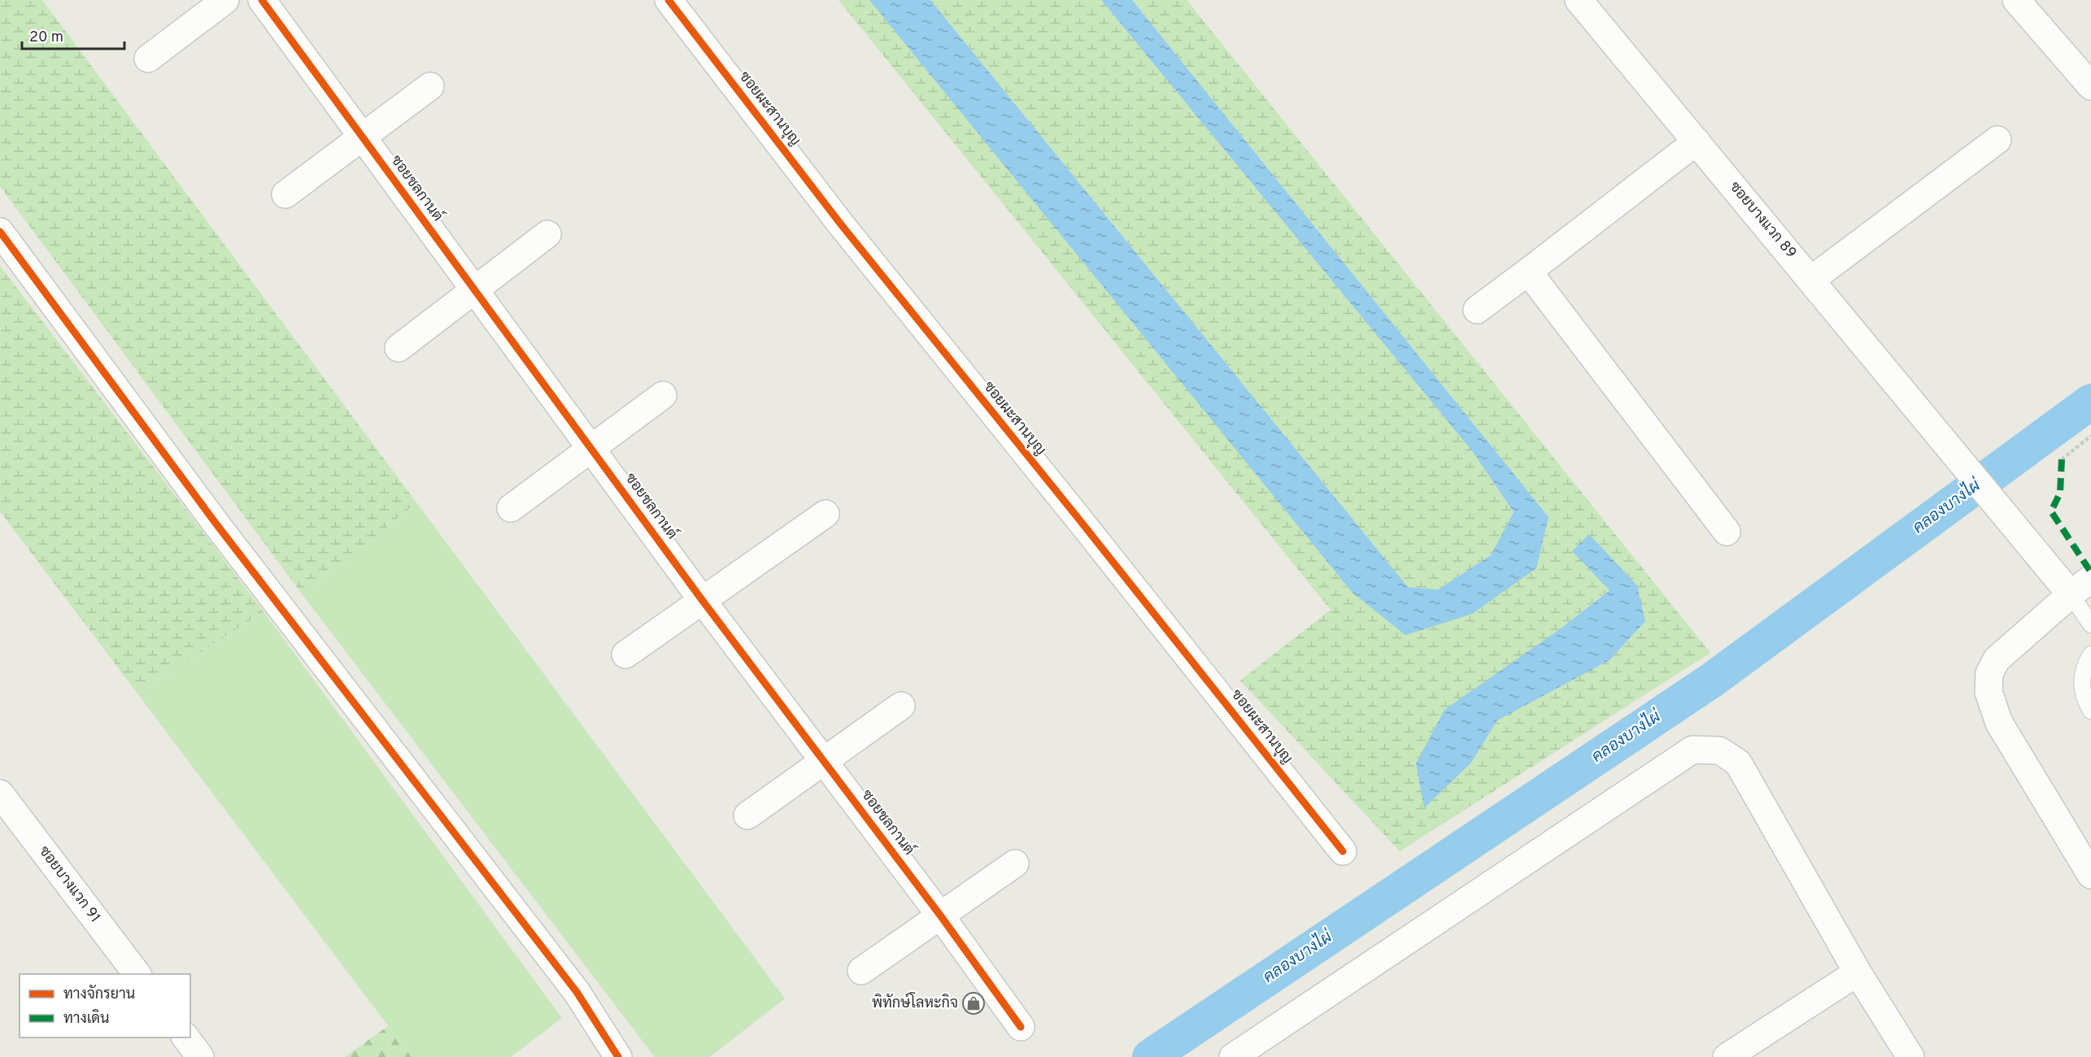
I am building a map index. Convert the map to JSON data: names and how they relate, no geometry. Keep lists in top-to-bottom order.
{
  "streets": {
    "street": [
      "ซอยผะสานบุญ",
      "ซอยชลกานต์",
      "ซอยบางแวก 89",
      "ซอยบางแวก 91"
    ]
  },
  "water": ["คลองบางไผ่"],
  "places": {
    "shop": ["พิทักษ์โลหะกิจ"]
  },
  "legend": ["ทางจักรยาน", "ทางเดิน"],
  "scale_bar": "20 m"
}
